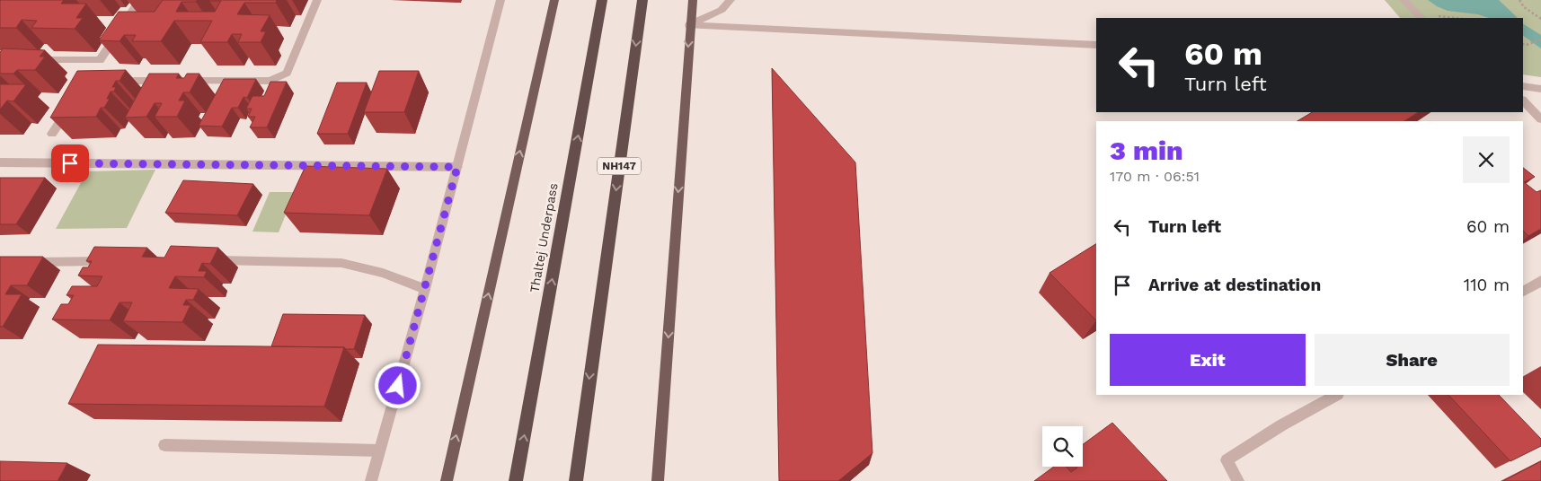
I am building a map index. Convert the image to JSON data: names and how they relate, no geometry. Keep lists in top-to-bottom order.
{
  "streets": {
    "highway": ["NH147", "Thaltej Underpass"]
  },
  "page": {
    "turn": ["60 m", "Turn left"],
    "heading": ["3 min", "170 m · 06:51"],
    "list": [
      {
        "name": "Turn left",
        "value": "60 m"
      },
      {
        "name": "Arrive at destination",
        "value": "110 m"
      }
    ],
    "buttons": ["Exit", "Share"]
  }
}
